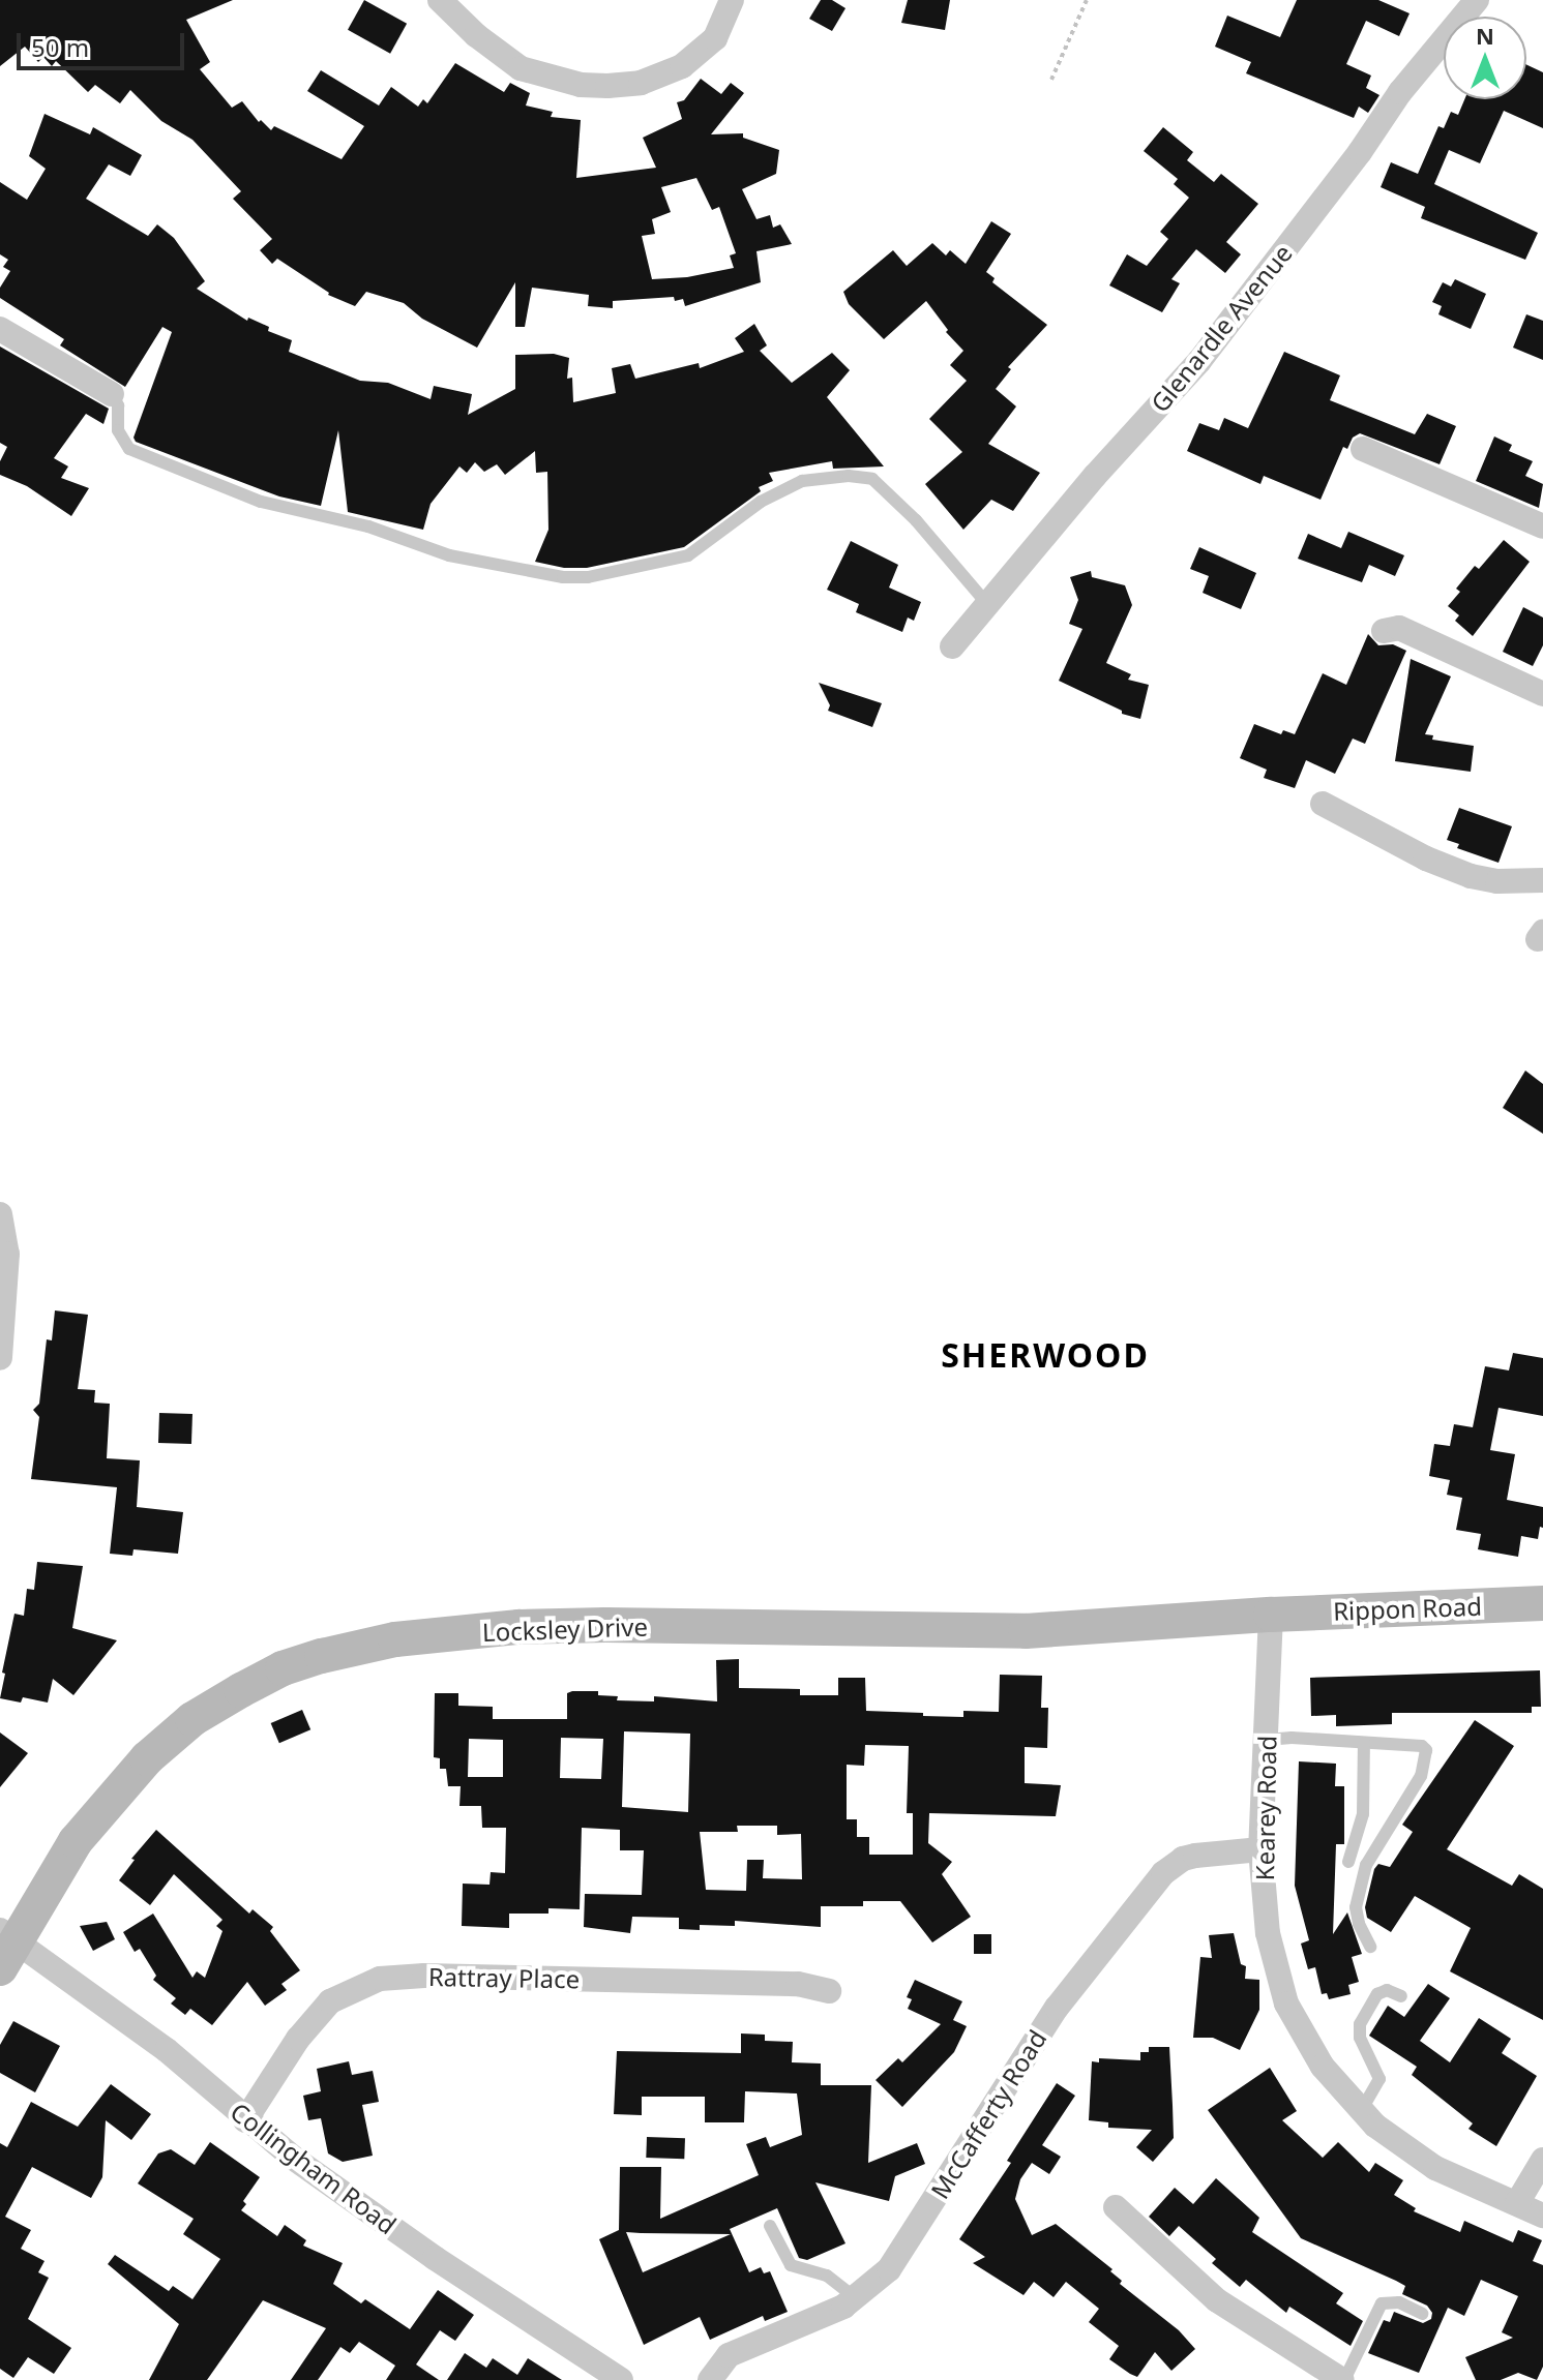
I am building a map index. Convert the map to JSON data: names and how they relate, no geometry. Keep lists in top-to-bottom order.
{
  "streets": {
    "street": [
      "Glenardle Avenue",
      "Rippon Road",
      "Locksley Drive",
      "Kearey Road",
      "Rattray Place",
      "McCafferty Road",
      "Collingham Road"
    ]
  },
  "crossings": [
    ["Rippon Road", "Locksley Drive"],
    ["Rippon Road", "Kearey Road"],
    ["Locksley Drive", "Kearey Road"],
    ["Locksley Drive", "Collingham Road"],
    ["Kearey Road", "McCafferty Road"],
    ["Rattray Place", "Collingham Road"]
  ],
  "districts": ["SHERWOOD"],
  "scale_bar": "50 m",
  "north": "top"
}
